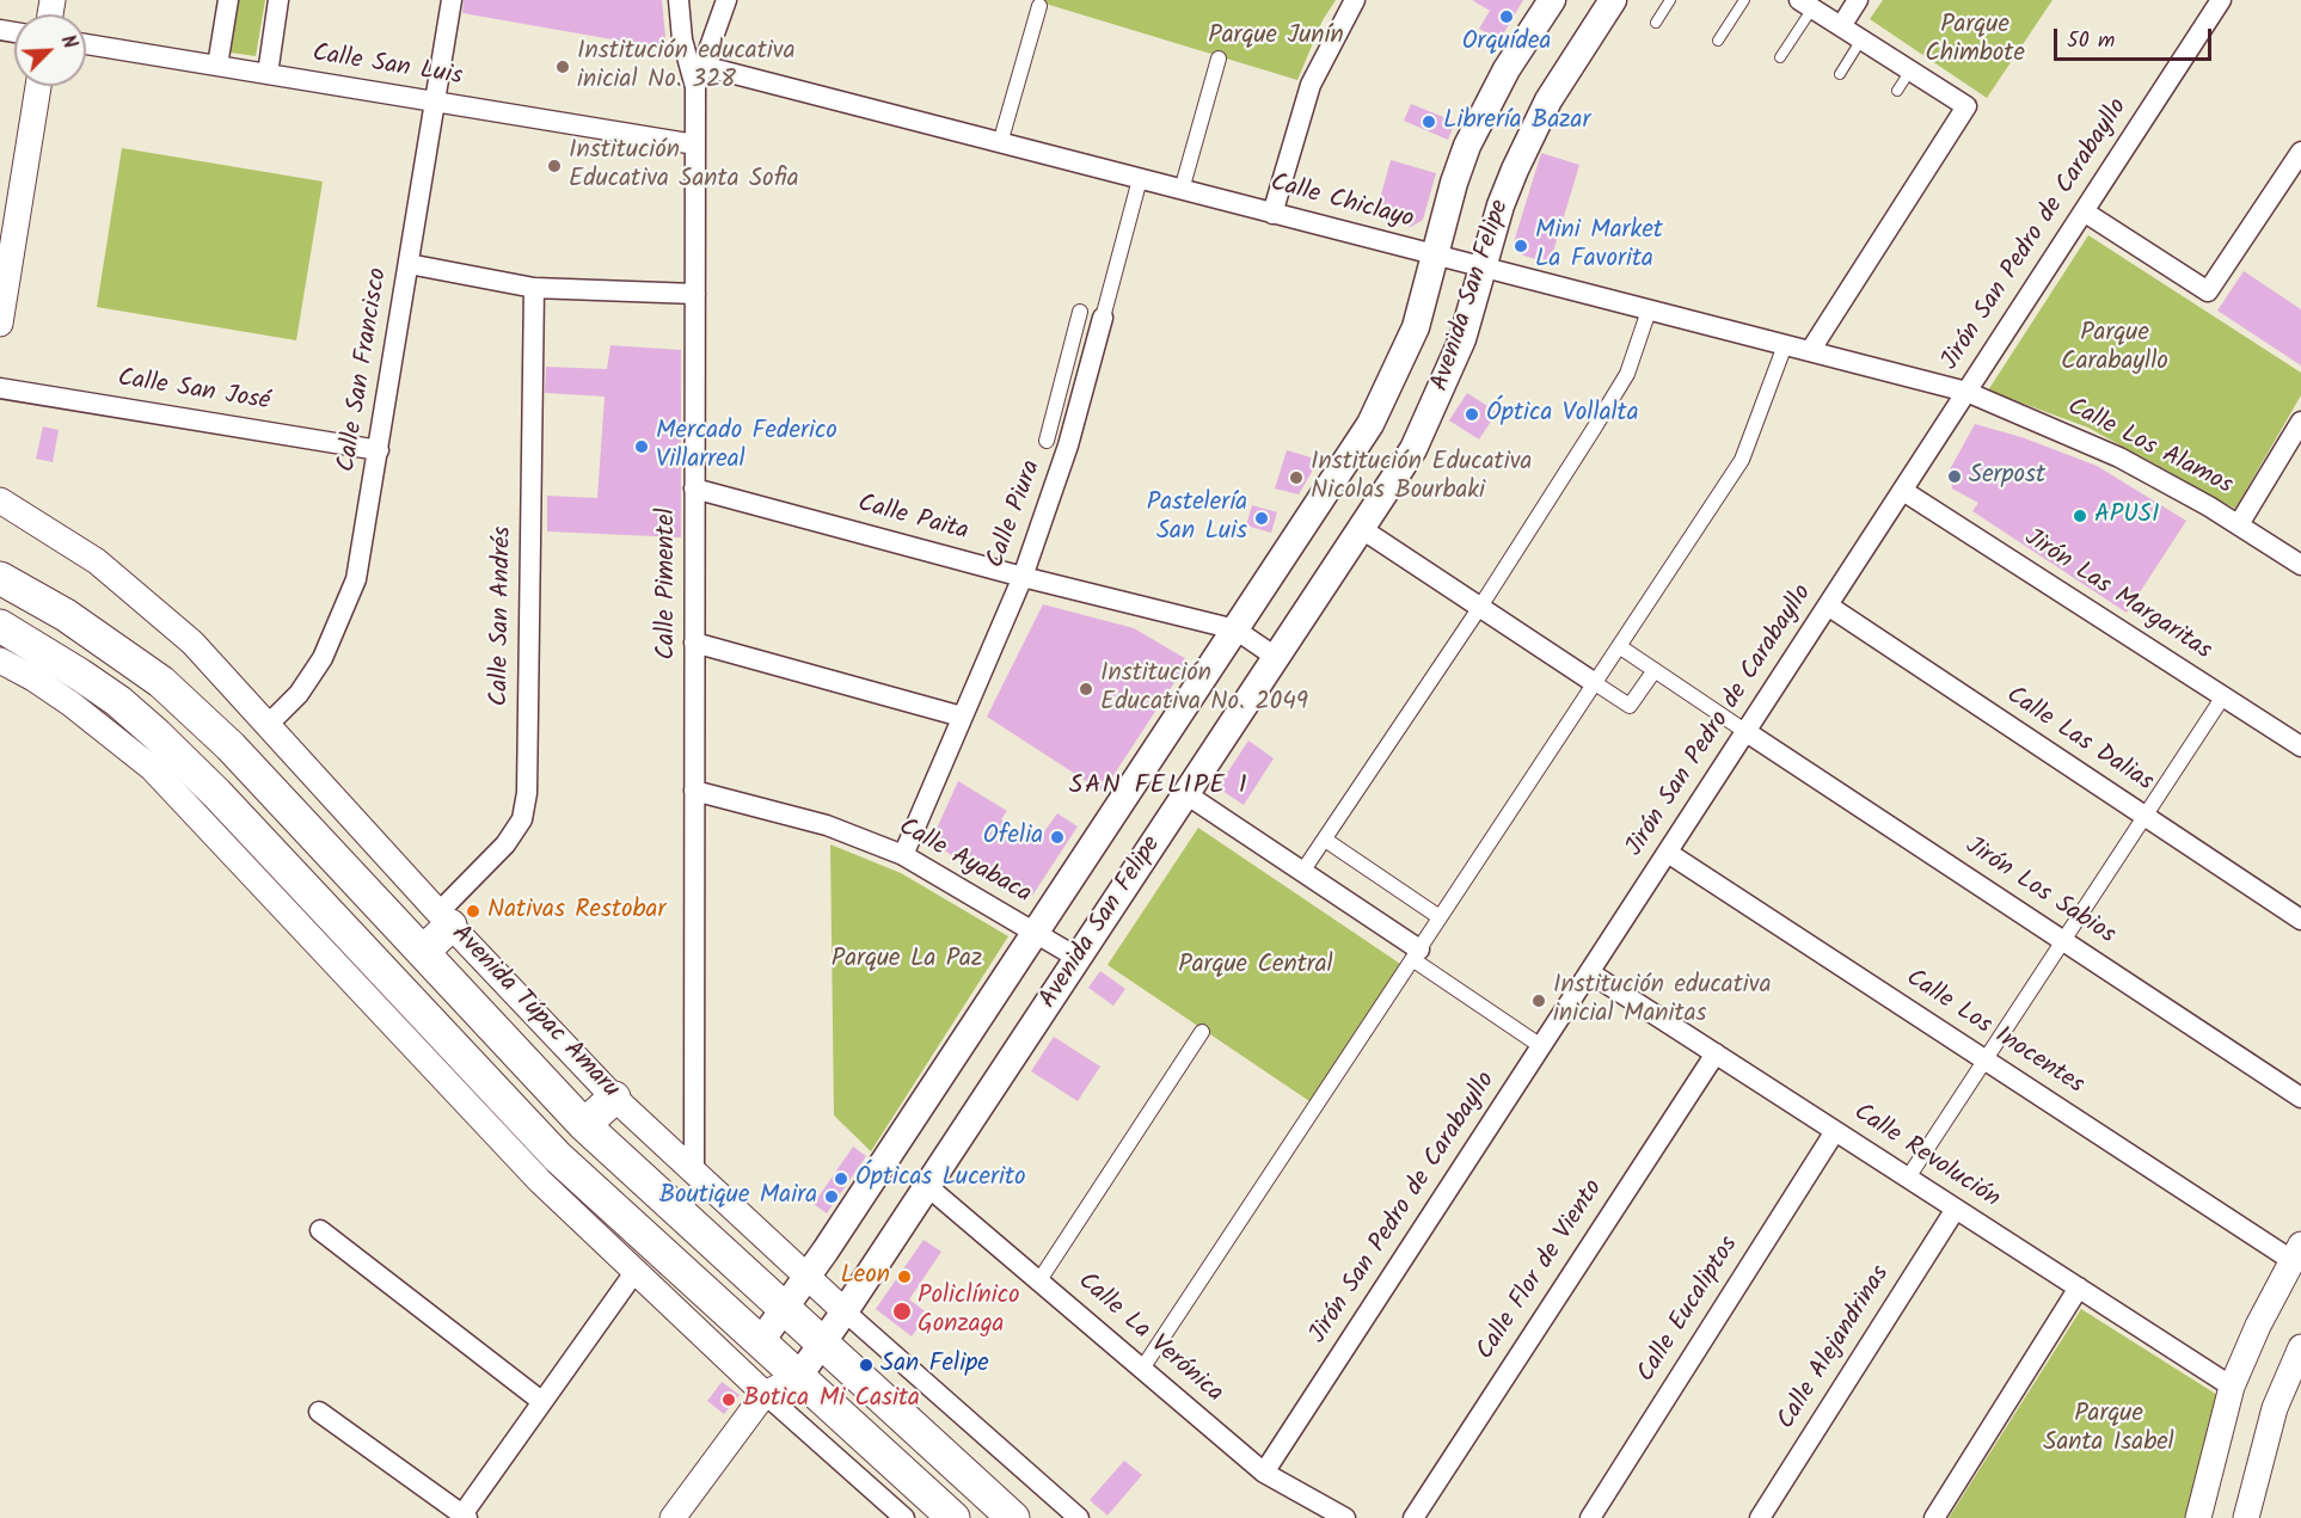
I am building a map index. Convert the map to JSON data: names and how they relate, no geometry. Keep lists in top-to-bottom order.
{
  "streets": {
    "highway": ["Avenida Túpac Amaru"],
    "main road": ["Avenida San Felipe"],
    "street": [
      "Calle San Luis",
      "Calle Chiclayo",
      "Jirón San Pedro de Carabayllo",
      "Calle San Francisco",
      "Calle San José",
      "Calle Los Alamos",
      "Calle Piura",
      "Calle Paita",
      "Calle Pimentel",
      "Jirón Las Margaritas",
      "Calle San Andrés",
      "Calle Las Dalias",
      "Calle Ayabaca",
      "Jirón Los Sabios",
      "Calle Los Inocentes",
      "Calle Revolución",
      "Calle Flor de Viento",
      "Calle Eucaliptos",
      "Calle La Verónica",
      "Calle Alejandrinas"
    ]
  },
  "crossings": [
    ["Calle San Luis", "Calle San Francisco"],
    ["Calle San Luis", "Calle Pimentel"],
    ["Calle Chiclayo", "Jirón San Pedro de Carabayllo"],
    ["Calle Chiclayo", "Avenida San Felipe"],
    ["Calle Chiclayo", "Calle Los Alamos"],
    ["Calle Chiclayo", "Calle Piura"],
    ["Calle Chiclayo", "Calle Pimentel"],
    ["Jirón San Pedro de Carabayllo", "Calle Los Alamos"],
    ["Jirón San Pedro de Carabayllo", "Jirón Las Margaritas"],
    ["Jirón San Pedro de Carabayllo", "Calle Las Dalias"],
    ["Jirón San Pedro de Carabayllo", "Jirón Los Sabios"],
    ["Jirón San Pedro de Carabayllo", "Calle Los Inocentes"],
    ["Jirón San Pedro de Carabayllo", "Calle Revolución"],
    ["Jirón San Pedro de Carabayllo", "Calle La Verónica"],
    ["Avenida San Felipe", "Calle Paita"],
    ["Avenida San Felipe", "Calle Ayabaca"],
    ["Avenida San Felipe", "Avenida Túpac Amaru"],
    ["Avenida San Felipe", "Calle La Verónica"],
    ["Calle San Francisco", "Calle San José"],
    ["Calle San Francisco", "Avenida Túpac Amaru"],
    ["Calle Piura", "Calle Paita"],
    ["Calle Piura", "Calle Ayabaca"],
    ["Calle Paita", "Calle Pimentel"],
    ["Calle Pimentel", "Calle Ayabaca"],
    ["Calle Pimentel", "Avenida Túpac Amaru"],
    ["Calle San Andrés", "Avenida Túpac Amaru"],
    ["Calle Revolución", "Calle Flor de Viento"],
    ["Calle Revolución", "Calle Eucaliptos"],
    ["Calle Revolución", "Calle Alejandrinas"]
  ],
  "districts": ["SAN FELIPE 1"],
  "parks": [
    "Parque Chimbote",
    "Parque Junín",
    "Parque Carabayllo",
    "Parque La Paz",
    "Parque Central",
    "Parque Santa Isabel"
  ],
  "places": [
    "Orquídea",
    "Institución educativa inicial No. 328",
    "Librería Bazar",
    "Institución Educativa Santa Sofia",
    "Mini Market La Favorita",
    "Óptica Vollalta",
    "Mercado Federico Villarreal",
    "Serpost",
    "Institución Educativa Nicolas Bourbaki",
    "APUSI",
    "Pastelería San Luis",
    "Institución Educativa No. 2049",
    "Ofelia",
    "Nativas Restobar",
    "Institución educativa inicial Manitas",
    "Ópticas Lucerito",
    "Boutique Maira",
    "Leon",
    "Policlínico Gonzaga",
    "San Felipe",
    "Botica Mi Casita"
  ],
  "scale_bar": "50 m",
  "north": "top right"
}
